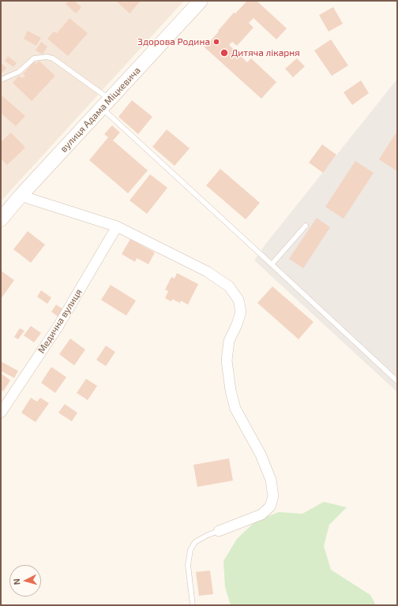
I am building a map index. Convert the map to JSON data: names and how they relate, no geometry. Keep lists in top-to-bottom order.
{
  "streets": {
    "street": ["вулиця Адама Міцкевича", "Медична вулиця"]
  },
  "places": ["Здорова Родина", "Дитяча лікарня"],
  "north": "left"
}
